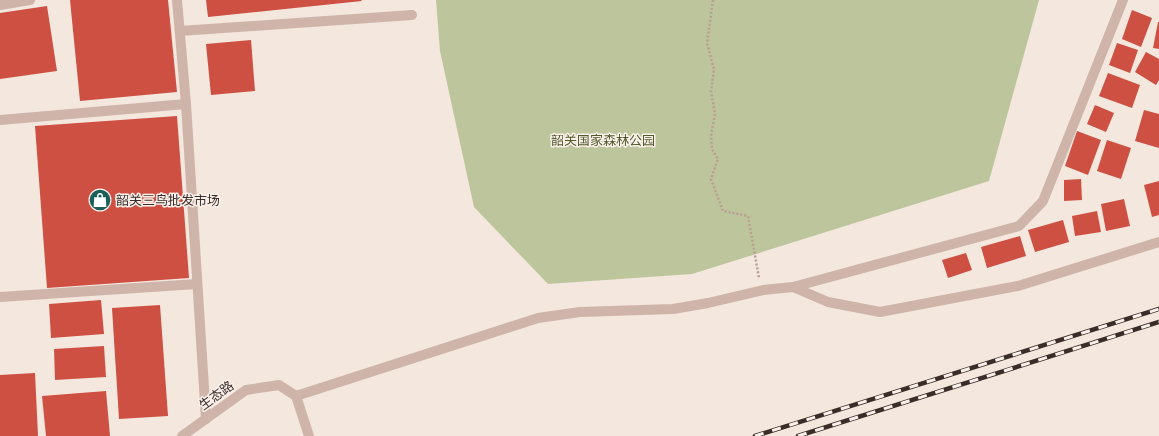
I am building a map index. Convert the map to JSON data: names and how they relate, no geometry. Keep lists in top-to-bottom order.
{
  "streets": {
    "street": ["生态路"]
  },
  "parks": ["韶关国家森林公园"],
  "places": {
    "shop": ["韶关三鸟批发市场"]
  }
}
